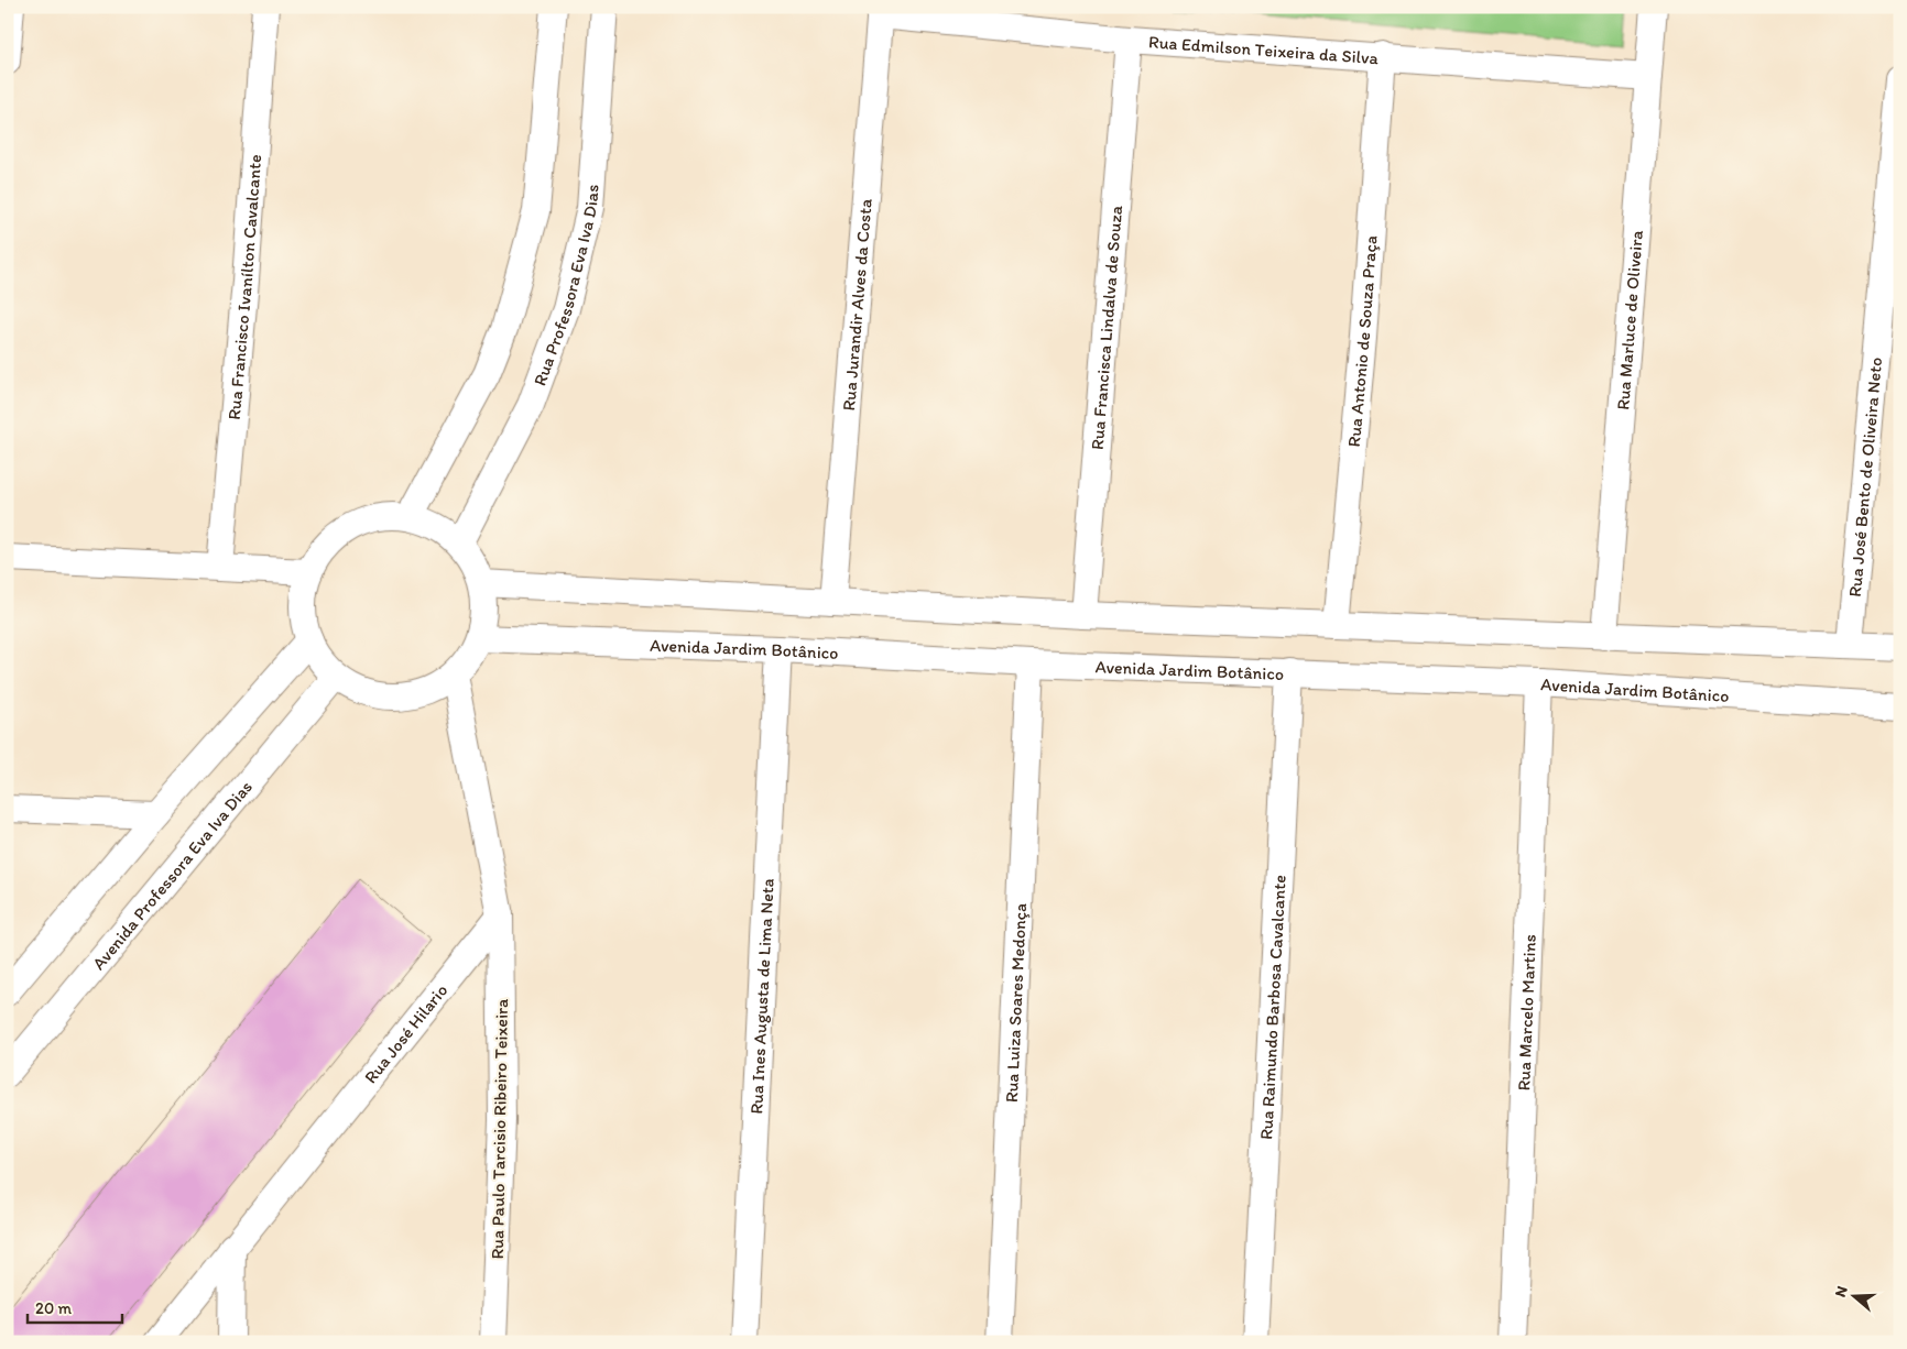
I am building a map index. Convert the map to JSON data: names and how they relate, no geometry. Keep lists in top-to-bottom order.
{
  "streets": {
    "street": [
      "Rua Edmilson Teixeira da Silva",
      "Rua Professora Eva Iva Dias",
      "Rua Francisco Ivanílton Cavalcante",
      "Rua Jurandir Alves da Costa",
      "Rua Marluce de Oliveira",
      "Rua Francisca Lindalva de Souza",
      "Rua Antonio de Souza Praça",
      "Rua José Bento de Oliveira Neto",
      "Avenida Jardim Botânico",
      "Avenida Professora Eva Iva Dias",
      "Rua Ines Augusta de Lima Neta",
      "Rua Luiza Soares Medonça",
      "Rua Raimundo Barbosa Cavalcante",
      "Rua Marcelo Martins",
      "Rua José Hilario",
      "Rua Paulo Tarcisio Ribeiro Teixeira"
    ]
  },
  "crossings": [
    ["Rua Edmilson Teixeira da Silva", "Rua Jurandir Alves da Costa"],
    ["Rua Edmilson Teixeira da Silva", "Rua Marluce de Oliveira"],
    ["Rua Edmilson Teixeira da Silva", "Rua Francisca Lindalva de Souza"],
    ["Rua Edmilson Teixeira da Silva", "Rua Antonio de Souza Praça"],
    ["Rua Professora Eva Iva Dias", "Avenida Jardim Botânico"],
    ["Rua Professora Eva Iva Dias", "Avenida Professora Eva Iva Dias"],
    ["Avenida Jardim Botânico", "Avenida Professora Eva Iva Dias"],
    ["Avenida Jardim Botânico", "Rua Ines Augusta de Lima Neta"],
    ["Avenida Jardim Botânico", "Rua Luiza Soares Medonça"],
    ["Avenida Jardim Botânico", "Rua Raimundo Barbosa Cavalcante"],
    ["Avenida Jardim Botânico", "Rua Marcelo Martins"],
    ["Rua José Hilario", "Rua Paulo Tarcisio Ribeiro Teixeira"]
  ],
  "scale_bar": "20 m",
  "north": "left"
}
